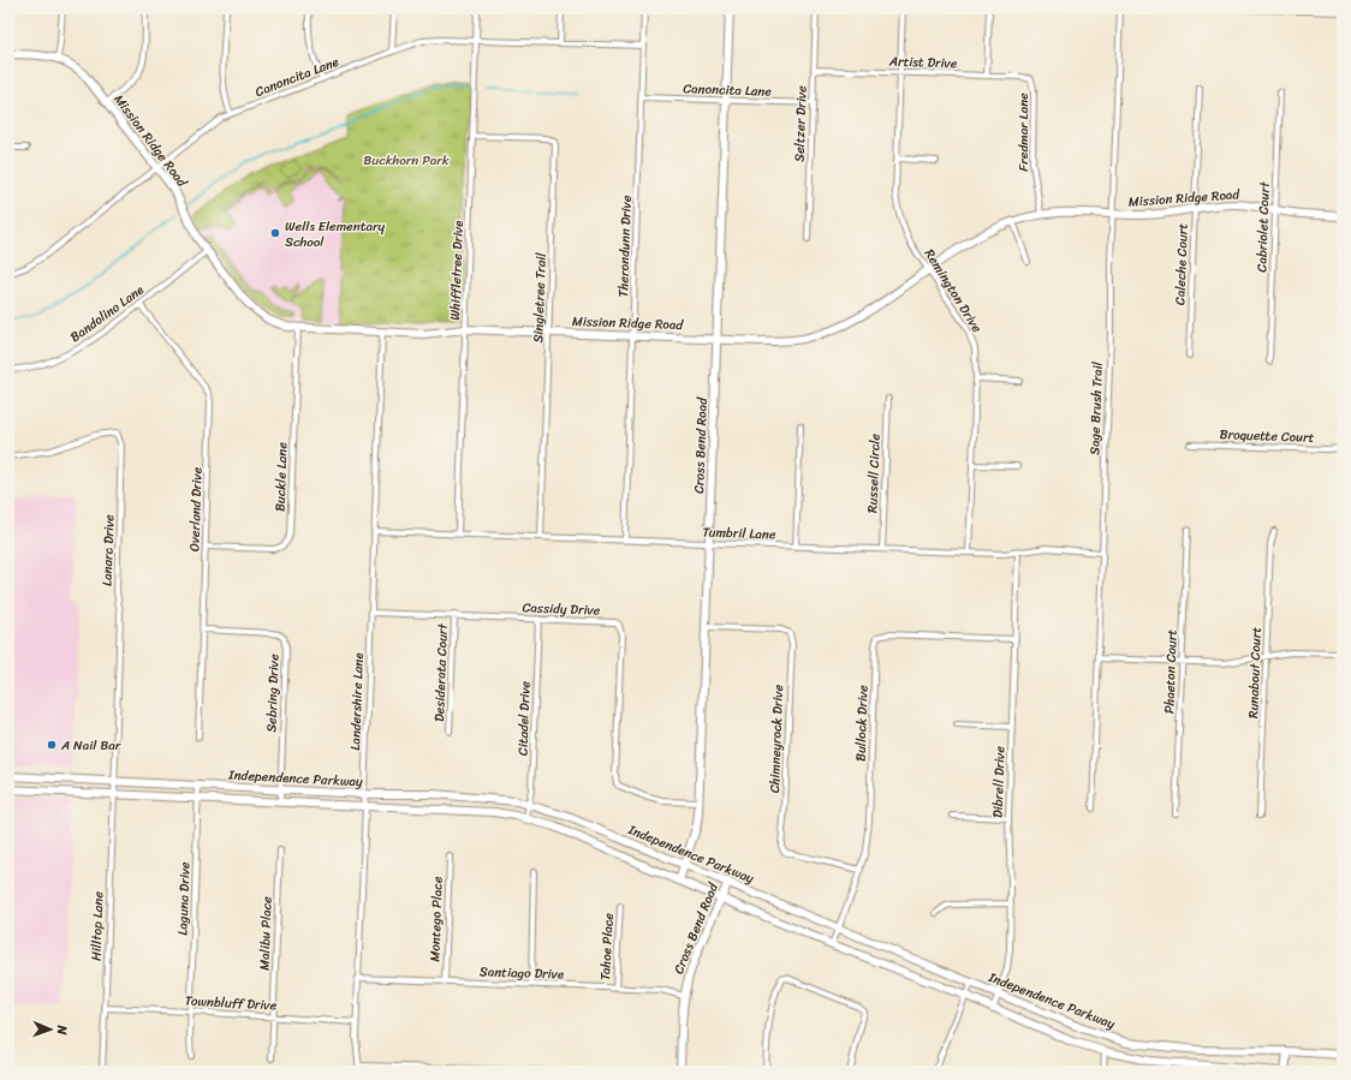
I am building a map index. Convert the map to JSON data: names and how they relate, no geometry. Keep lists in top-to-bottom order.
{
  "streets": {
    "main road": ["Mission Ridge Road", "Cross Bend Road", "Independence Parkway"],
    "street": [
      "Artist Drive",
      "Canoncita Lane",
      "Seltzer Drive",
      "Fredmar Lane",
      "Cabriolet Court",
      "Therondunn Drive",
      "Caleche Court",
      "Whiffletree Drive",
      "Remington Drive",
      "Singletree Trail",
      "Bandolino Lane",
      "Sage Brush Trail",
      "Broquette Court",
      "Russell Circle",
      "Buckle Lane",
      "Overland Drive",
      "Tumbril Lane",
      "Lanarc Drive",
      "Cassidy Drive",
      "Phaeton Court",
      "Desiderata Court",
      "Runabout Court",
      "Sebring Drive",
      "Landershire Lane",
      "Citadel Drive",
      "Bullock Drive",
      "Chimneyrock Drive",
      "Dibrell Drive",
      "Laguna Drive",
      "Montego Place",
      "Hilltop Lane",
      "Malibu Place",
      "Tahoe Place",
      "Santiago Drive",
      "Townbluff Drive"
    ]
  },
  "crossings": [
    ["Artist Drive", "Seltzer Drive"],
    ["Artist Drive", "Fredmar Lane"],
    ["Artist Drive", "Remington Drive"],
    ["Canoncita Lane", "Seltzer Drive"],
    ["Canoncita Lane", "Mission Ridge Road"],
    ["Canoncita Lane", "Therondunn Drive"],
    ["Canoncita Lane", "Whiffletree Drive"],
    ["Canoncita Lane", "Cross Bend Road"],
    ["Fredmar Lane", "Mission Ridge Road"],
    ["Mission Ridge Road", "Cabriolet Court"],
    ["Mission Ridge Road", "Therondunn Drive"],
    ["Mission Ridge Road", "Caleche Court"],
    ["Mission Ridge Road", "Whiffletree Drive"],
    ["Mission Ridge Road", "Remington Drive"],
    ["Mission Ridge Road", "Singletree Trail"],
    ["Mission Ridge Road", "Bandolino Lane"],
    ["Mission Ridge Road", "Sage Brush Trail"],
    ["Mission Ridge Road", "Cross Bend Road"],
    ["Mission Ridge Road", "Buckle Lane"],
    ["Mission Ridge Road", "Landershire Lane"],
    ["Therondunn Drive", "Tumbril Lane"],
    ["Whiffletree Drive", "Singletree Trail"],
    ["Whiffletree Drive", "Tumbril Lane"],
    ["Remington Drive", "Tumbril Lane"],
    ["Singletree Trail", "Tumbril Lane"],
    ["Bandolino Lane", "Overland Drive"],
    ["Sage Brush Trail", "Tumbril Lane"],
    ["Cross Bend Road", "Tumbril Lane"],
    ["Cross Bend Road", "Cassidy Drive"],
    ["Cross Bend Road", "Chimneyrock Drive"],
    ["Cross Bend Road", "Independence Parkway"],
    ["Cross Bend Road", "Santiago Drive"],
    ["Russell Circle", "Tumbril Lane"],
    ["Buckle Lane", "Overland Drive"],
    ["Overland Drive", "Sebring Drive"],
    ["Tumbril Lane", "Landershire Lane"],
    ["Tumbril Lane", "Dibrell Drive"],
    ["Lanarc Drive", "Independence Parkway"],
    ["Lanarc Drive", "Hilltop Lane"],
    ["Cassidy Drive", "Desiderata Court"],
    ["Cassidy Drive", "Landershire Lane"],
    ["Cassidy Drive", "Citadel Drive"],
    ["Sebring Drive", "Independence Parkway"],
    ["Landershire Lane", "Independence Parkway"],
    ["Landershire Lane", "Santiago Drive"],
    ["Landershire Lane", "Townbluff Drive"],
    ["Citadel Drive", "Independence Parkway"],
    ["Bullock Drive", "Chimneyrock Drive"],
    ["Bullock Drive", "Independence Parkway"],
    ["Bullock Drive", "Dibrell Drive"],
    ["Independence Parkway", "Dibrell Drive"],
    ["Independence Parkway", "Laguna Drive"],
    ["Independence Parkway", "Hilltop Lane"],
    ["Laguna Drive", "Townbluff Drive"],
    ["Montego Place", "Santiago Drive"],
    ["Hilltop Lane", "Townbluff Drive"],
    ["Malibu Place", "Townbluff Drive"],
    ["Tahoe Place", "Santiago Drive"]
  ],
  "parks": ["Buckhorn Park"],
  "places": ["Wells Elementary School", "A Nail Bar"],
  "north": "right"
}
